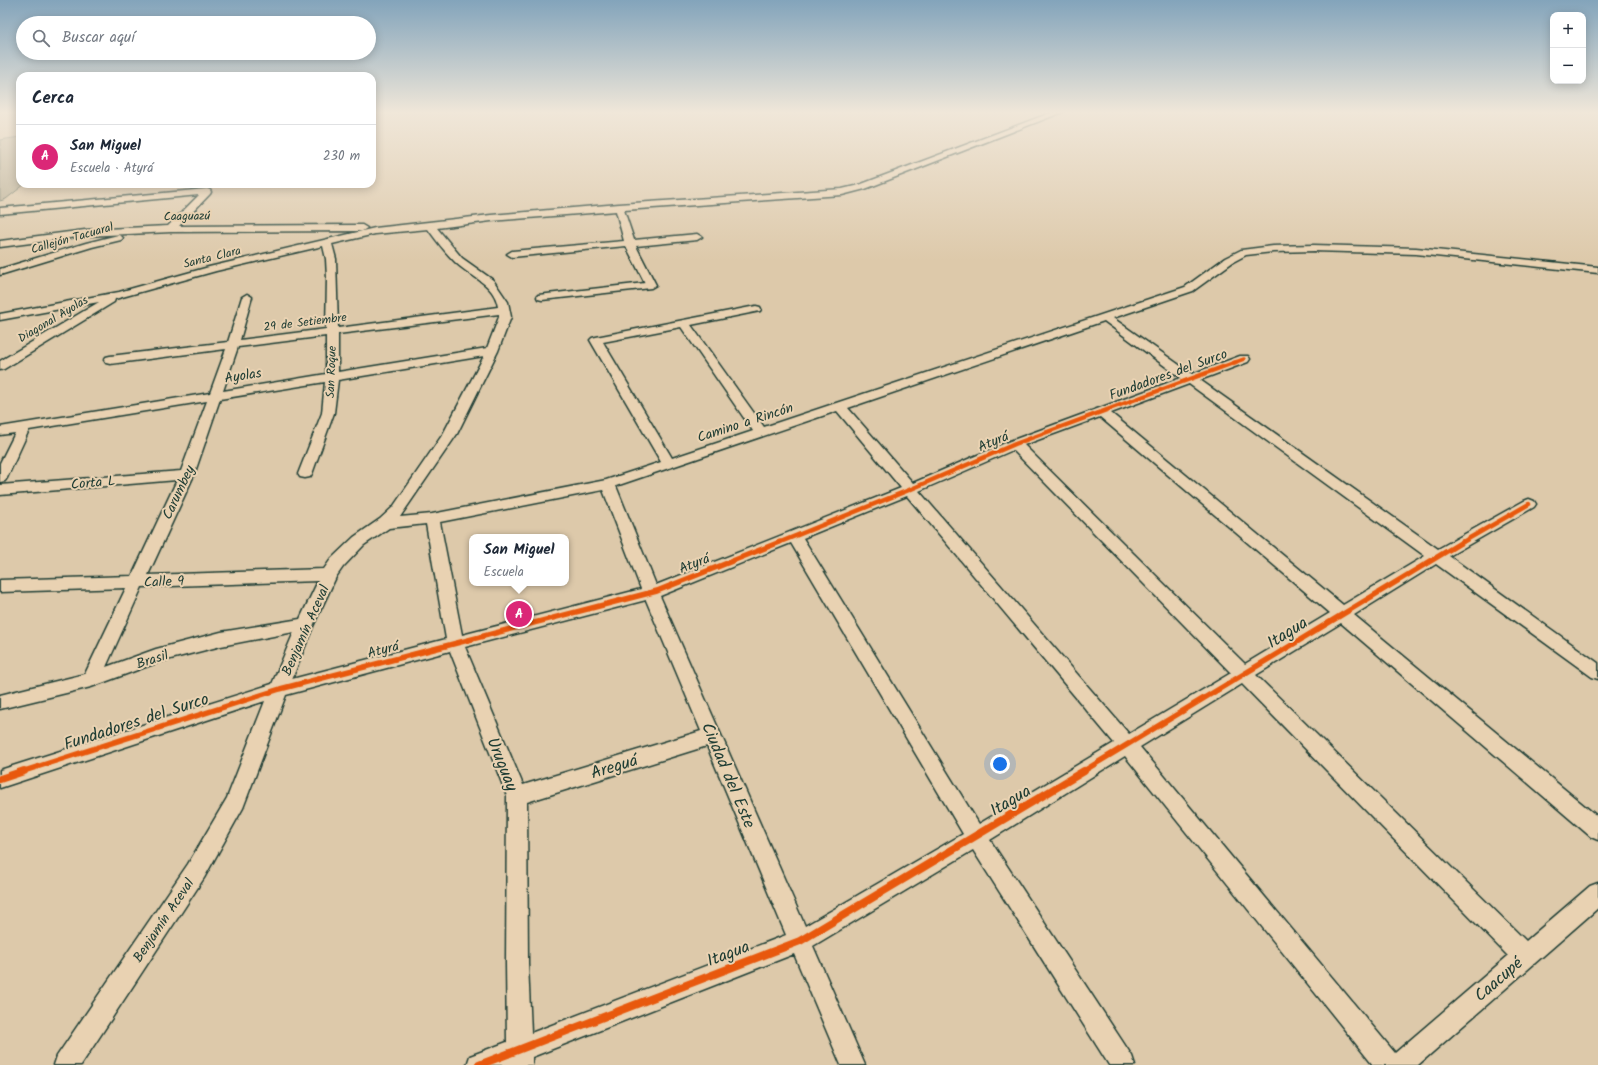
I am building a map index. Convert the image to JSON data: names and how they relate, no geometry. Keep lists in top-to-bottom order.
{
  "streets": {
    "street": [
      "Caaguazú",
      "Callejón Tacuaral",
      "Santa Clara",
      "Diagonal Ayolas",
      "29 de Setiembre",
      "San Roque",
      "Fundadores del Surco",
      "Ayolas",
      "Camino a Rincón",
      "Atyrá",
      "Corta L",
      "Carumbey",
      "Calle 9",
      "Benjamín Aceval",
      "Itagua",
      "Brasil",
      "Uruguay",
      "Areguá",
      "Ciudad del Este",
      "Caacupé"
    ]
  },
  "crossings": [
    ["Caaguazú", "Callejón Tacuaral"],
    ["Caaguazú", "Santa Clara"],
    ["Santa Clara", "Diagonal Ayolas"],
    ["Santa Clara", "San Roque"],
    ["29 de Setiembre", "San Roque"],
    ["29 de Setiembre", "Carumbey"],
    ["29 de Setiembre", "Benjamín Aceval"],
    ["San Roque", "Ayolas"],
    ["Fundadores del Surco", "Atyrá"],
    ["Fundadores del Surco", "Benjamín Aceval"],
    ["Ayolas", "Carumbey"],
    ["Ayolas", "Benjamín Aceval"],
    ["Camino a Rincón", "Benjamín Aceval"],
    ["Camino a Rincón", "Uruguay"],
    ["Camino a Rincón", "Ciudad del Este"],
    ["Atyrá", "Benjamín Aceval"],
    ["Atyrá", "Uruguay"],
    ["Atyrá", "Ciudad del Este"],
    ["Corta L", "Carumbey"],
    ["Carumbey", "Calle 9"],
    ["Carumbey", "Brasil"],
    ["Calle 9", "Benjamín Aceval"],
    ["Benjamín Aceval", "Brasil"],
    ["Itagua", "Uruguay"],
    ["Itagua", "Ciudad del Este"],
    ["Uruguay", "Areguá"],
    ["Areguá", "Ciudad del Este"]
  ],
  "page": {
    "map_buttons": ["+", "−"],
    "search": "Buscar aquí",
    "heading": "Cerca",
    "list": [
      {
        "mark": "A",
        "name": "San Miguel",
        "note": "Escuela · Atyrá",
        "value": "230 m"
      }
    ],
    "popup": ["San Miguel", "Escuela"],
    "pins": "A"
  }
}
